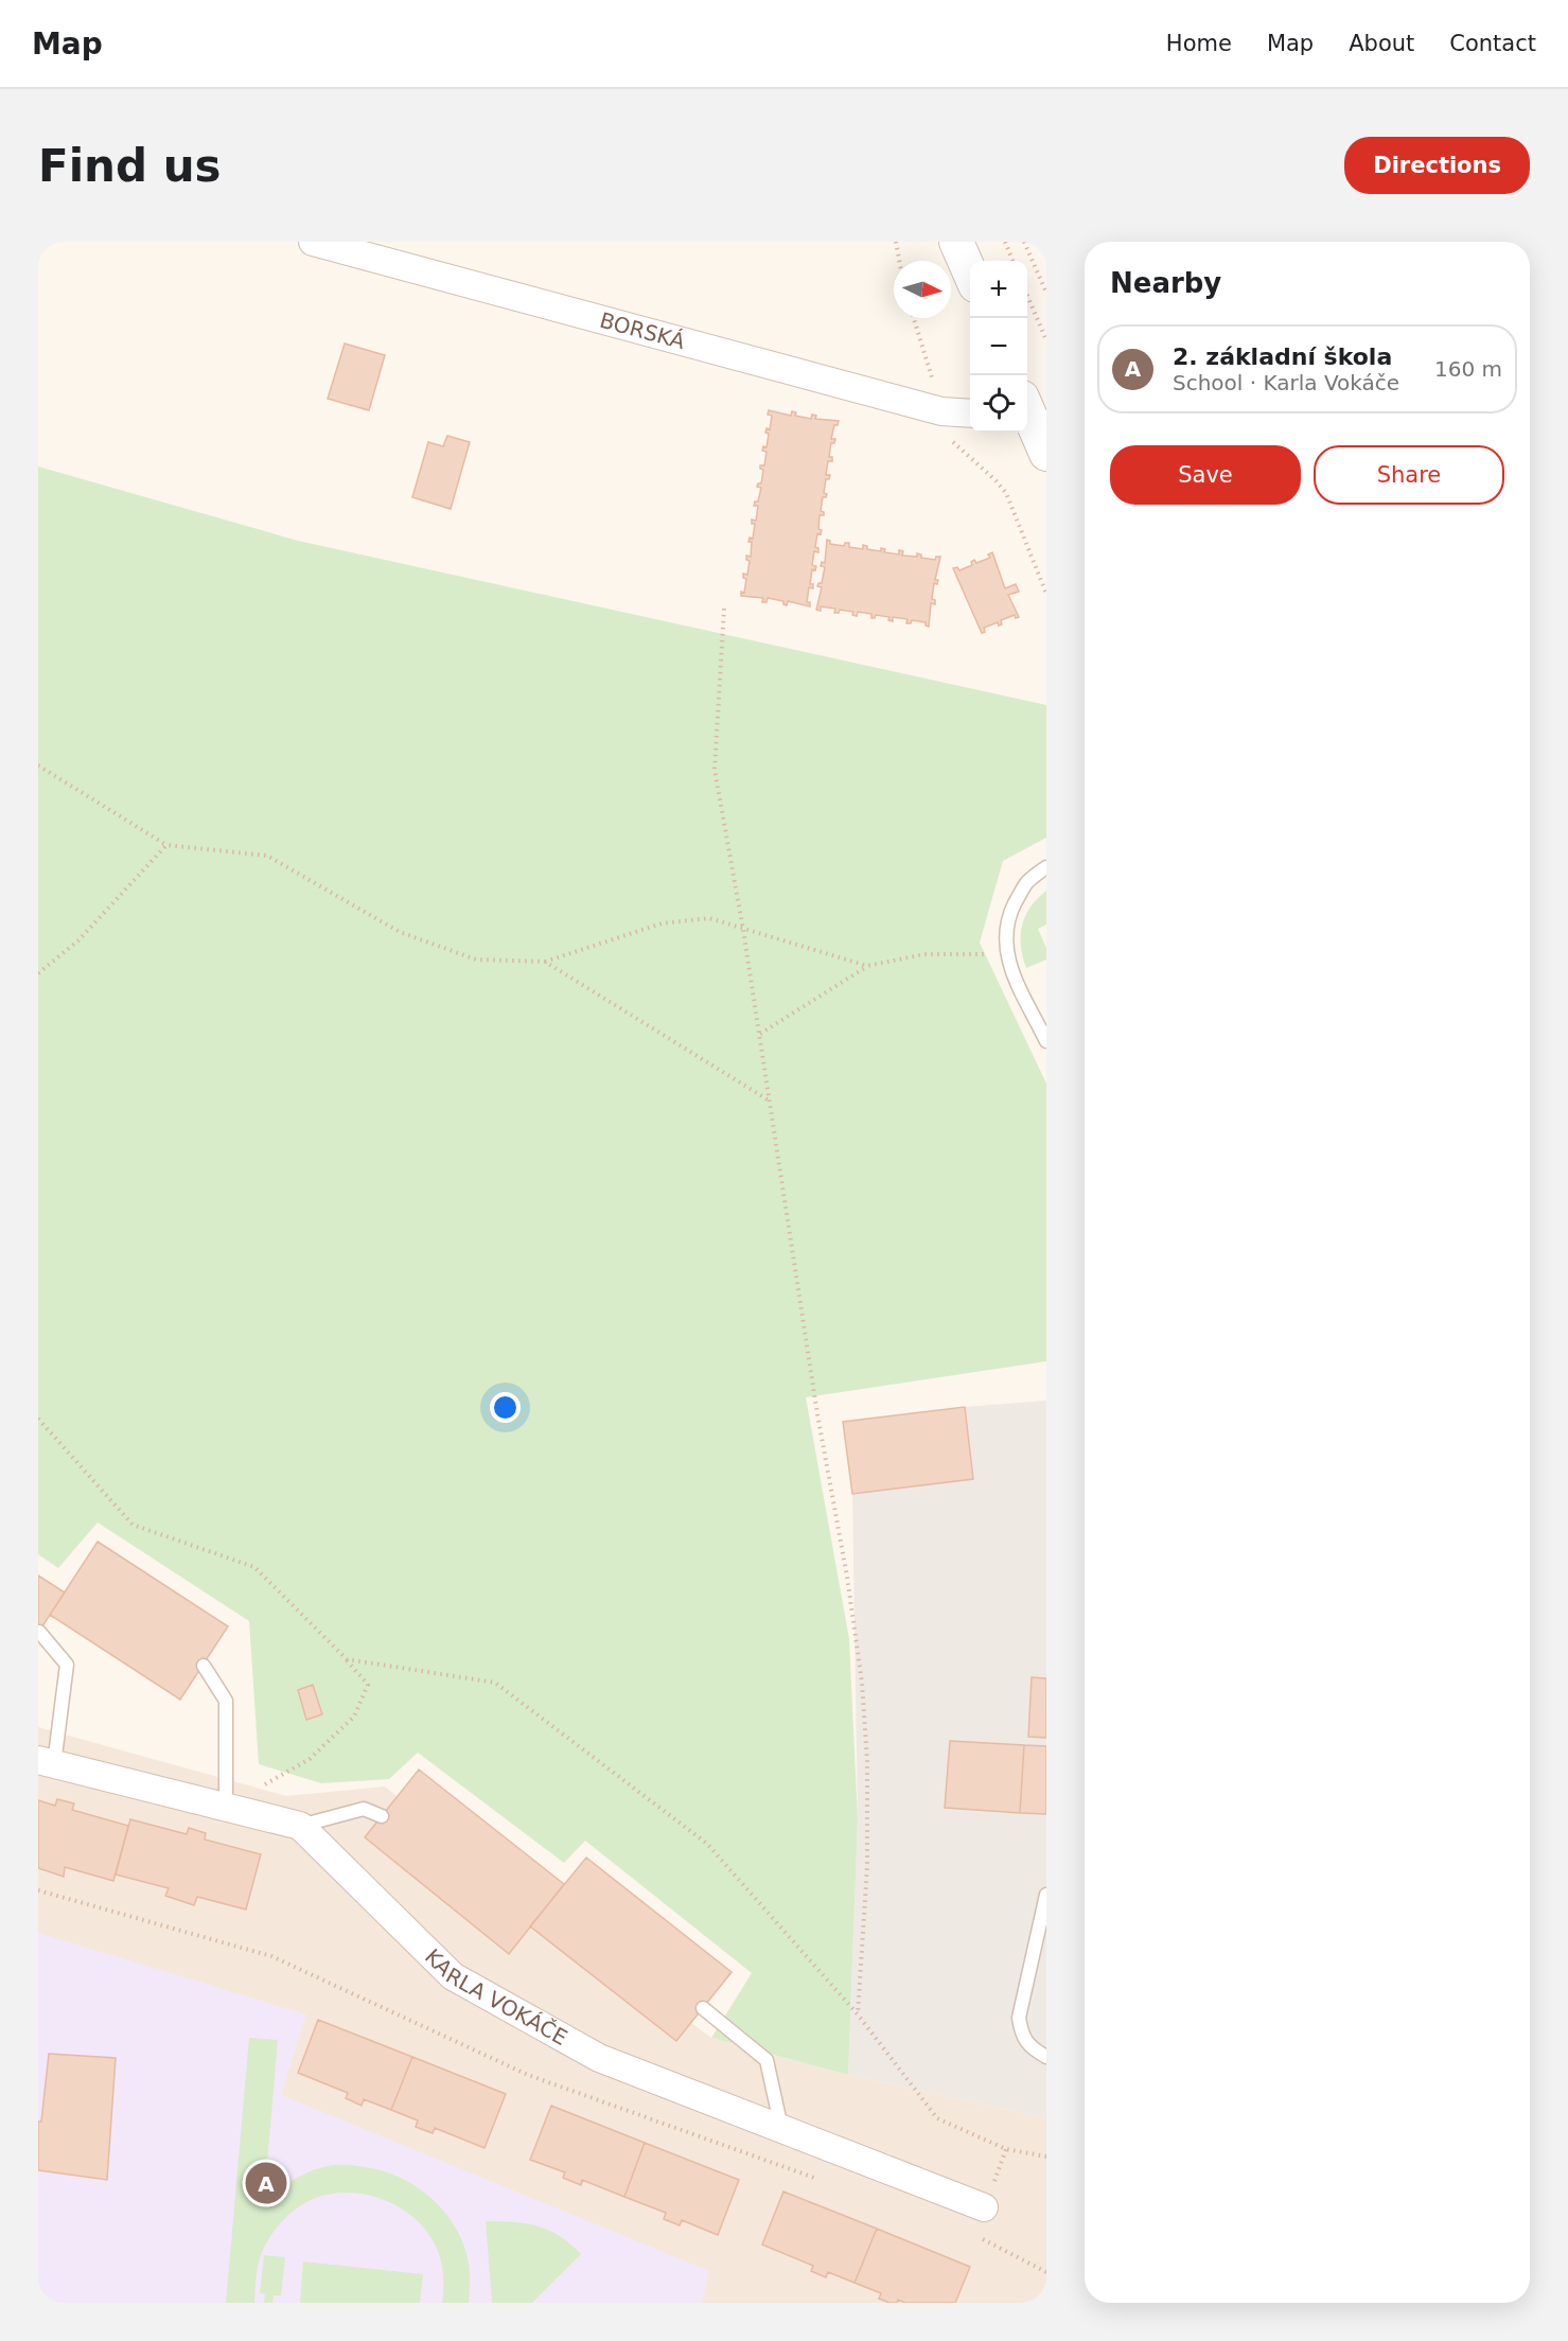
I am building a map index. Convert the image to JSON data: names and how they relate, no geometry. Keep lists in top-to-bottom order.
{
  "streets": {
    "street": ["BORSKÁ", "KARLA VOKÁČE"]
  },
  "north": "right",
  "page": {
    "header": "Map",
    "nav": [
      "Home",
      "Map",
      "About",
      "Contact"
    ],
    "buttons": [
      "Directions",
      ["Save", "Share"]
    ],
    "title": "Find us",
    "heading": "Nearby",
    "map_buttons": ["+", "−"],
    "list": [
      {
        "mark": "A",
        "name": "2. základní škola",
        "note": "School · Karla Vokáče",
        "value": "160 m"
      }
    ],
    "pins": "A"
  }
}
